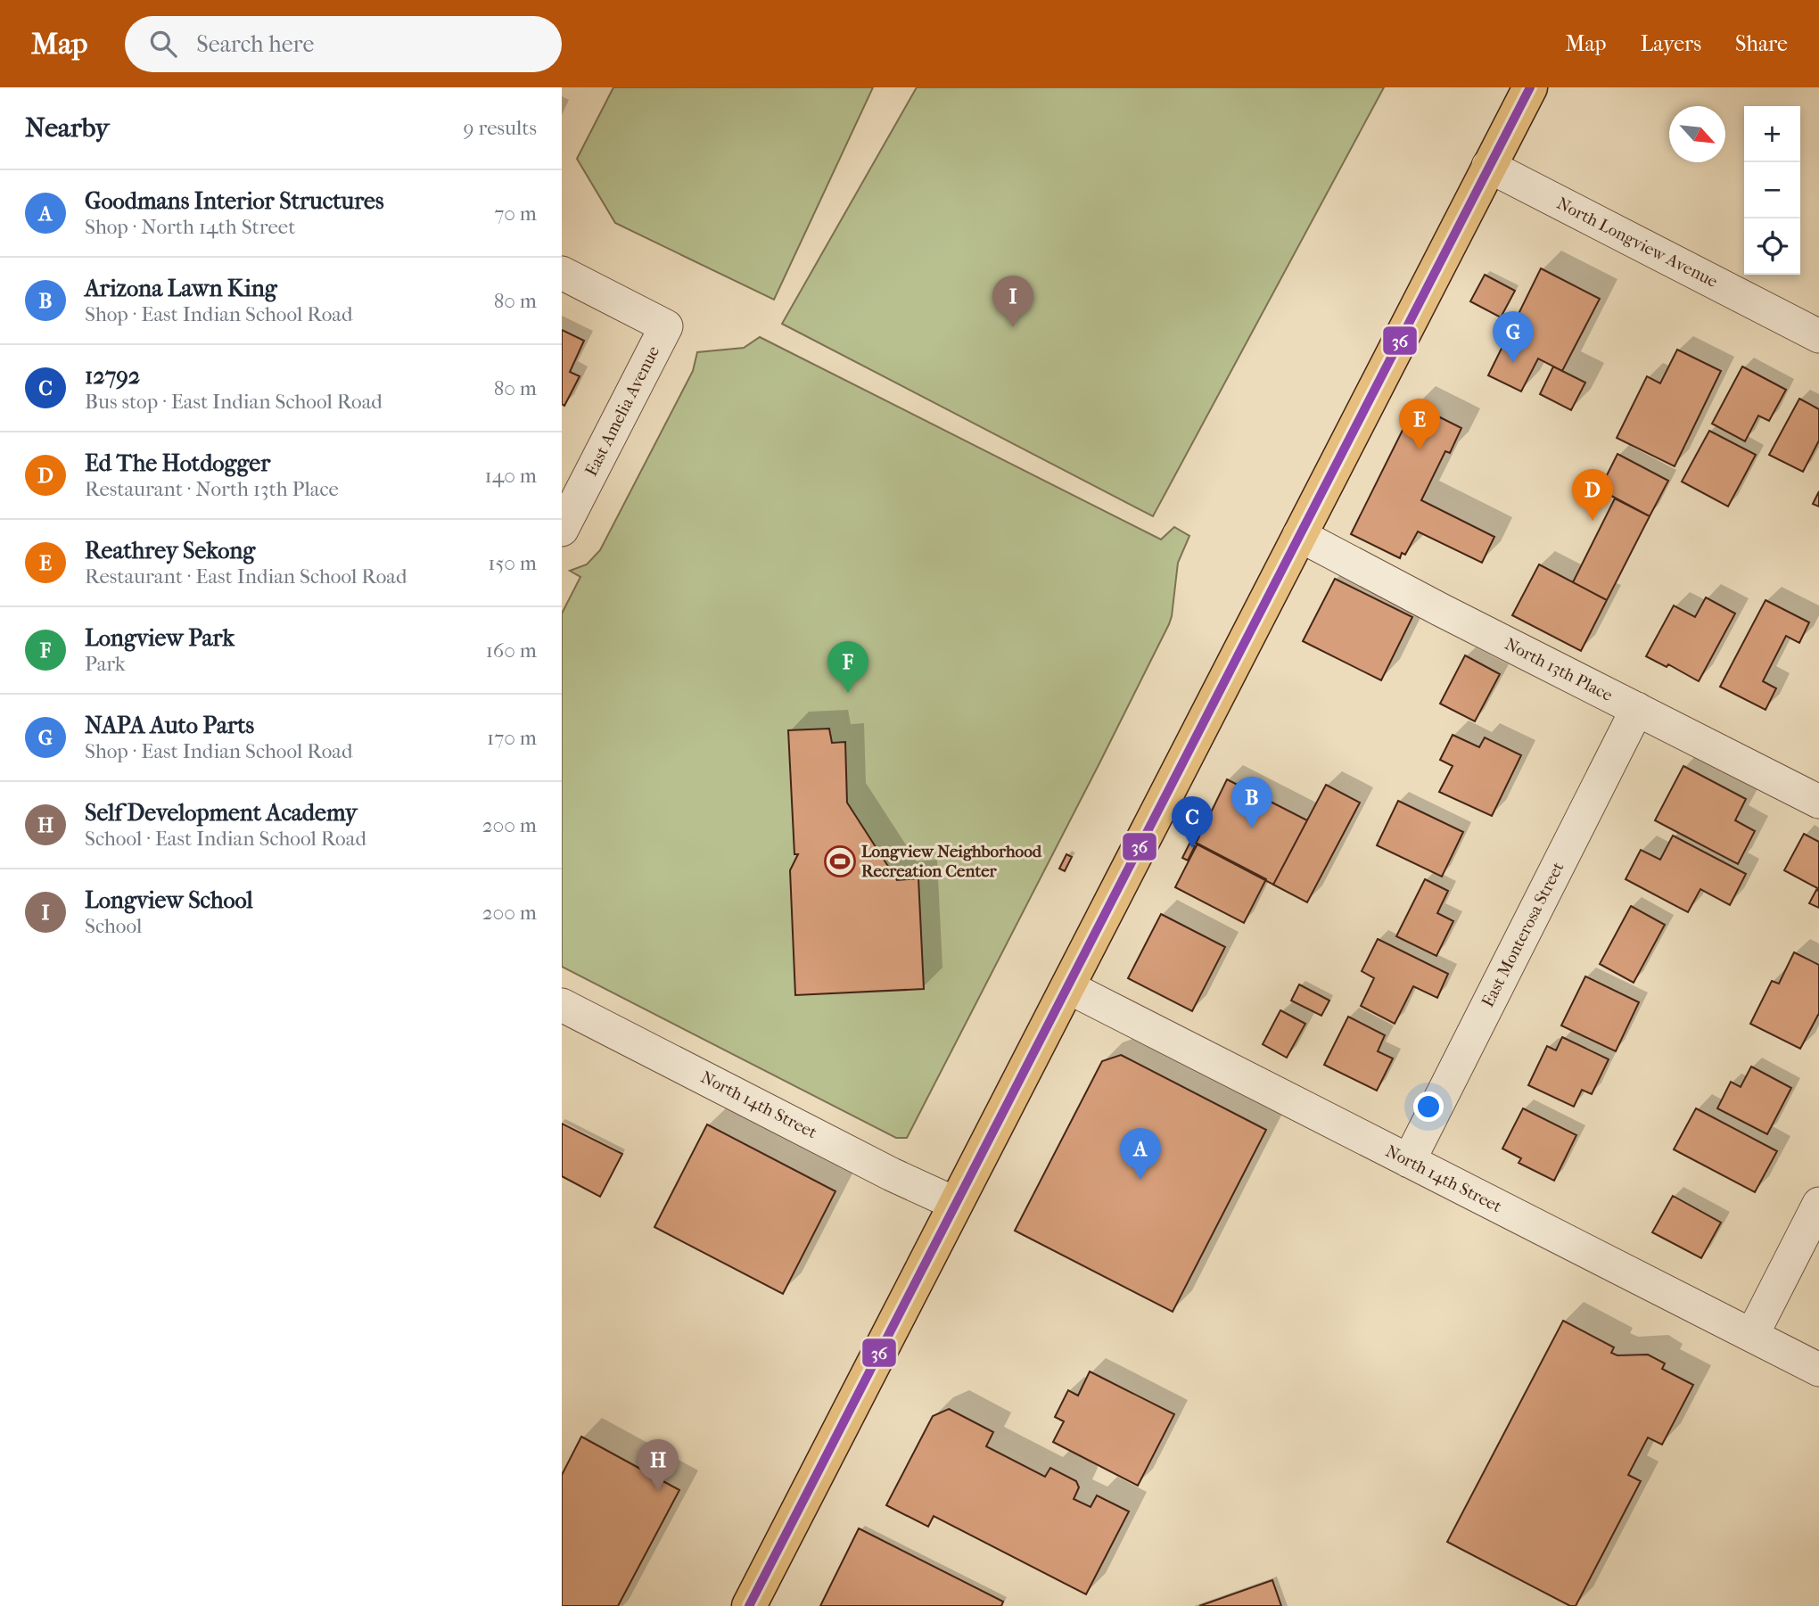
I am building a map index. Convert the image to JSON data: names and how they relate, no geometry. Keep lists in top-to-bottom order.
{
  "streets": {
    "street": [
      "North Longview Avenue",
      "East Amelia Avenue",
      "North 13th Place",
      "East Monterosa Street",
      "North 14th Street"
    ]
  },
  "crossings": [
    ["North 13th Place", "East Monterosa Street"],
    ["East Monterosa Street", "North 14th Street"]
  ],
  "places": {
    "sports": ["Longview Neighborhood Recreation Center"]
  },
  "lines": ["transit line 36"],
  "north": "bottom right",
  "page": {
    "header": "Map",
    "search": "Search here",
    "nav": ["Map", "Layers", "Share"],
    "heading": ["Nearby", "9 results"],
    "map_buttons": ["+", "−"],
    "list": [
      {
        "mark": "A",
        "name": "Goodmans Interior Structures",
        "note": "Shop · North 14th Street",
        "value": "70 m"
      },
      {
        "mark": "B",
        "name": "Arizona Lawn King",
        "note": "Shop · East Indian School Road",
        "value": "80 m"
      },
      {
        "mark": "C",
        "name": "12792",
        "note": "Bus stop · East Indian School Road",
        "value": "80 m"
      },
      {
        "mark": "D",
        "name": "Ed The Hotdogger",
        "note": "Restaurant · North 13th Place",
        "value": "140 m"
      },
      {
        "mark": "E",
        "name": "Reathrey Sekong",
        "note": "Restaurant · East Indian School Road",
        "value": "150 m"
      },
      {
        "mark": "F",
        "name": "Longview Park",
        "note": "Park",
        "value": "160 m"
      },
      {
        "mark": "G",
        "name": "NAPA Auto Parts",
        "note": "Shop · East Indian School Road",
        "value": "170 m"
      },
      {
        "mark": "H",
        "name": "Self Development Academy",
        "note": "School · East Indian School Road",
        "value": "200 m"
      },
      {
        "mark": "I",
        "name": "Longview School",
        "note": "School",
        "value": "200 m"
      }
    ],
    "pins": [
      "I",
      "G",
      "E",
      "D",
      "F",
      "B",
      "C",
      "A",
      "H"
    ]
  }
}
